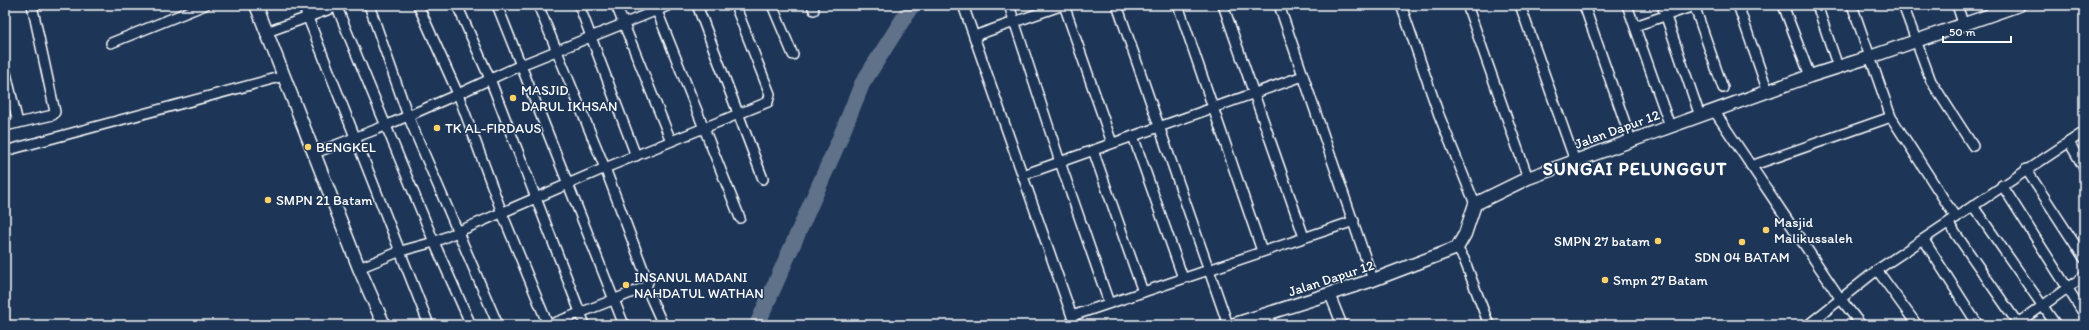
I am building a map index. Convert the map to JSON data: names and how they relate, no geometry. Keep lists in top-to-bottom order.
{
  "streets": {
    "street": ["Jalan Dapur 12"]
  },
  "districts": ["SUNGAI PELUNGGUT"],
  "places": [
    "MASJID DARUL IKHSAN",
    "TK AL-FIRDAUS",
    "BENGKEL",
    "SMPN 21 Batam",
    "Masjid Malikussaleh",
    "SMPN 27 batam",
    "SDN 04 BATAM",
    "Smpn 27 Batam",
    "INSANUL MADANI NAHDATUL WATHAN"
  ],
  "scale_bar": "50 m"
}
